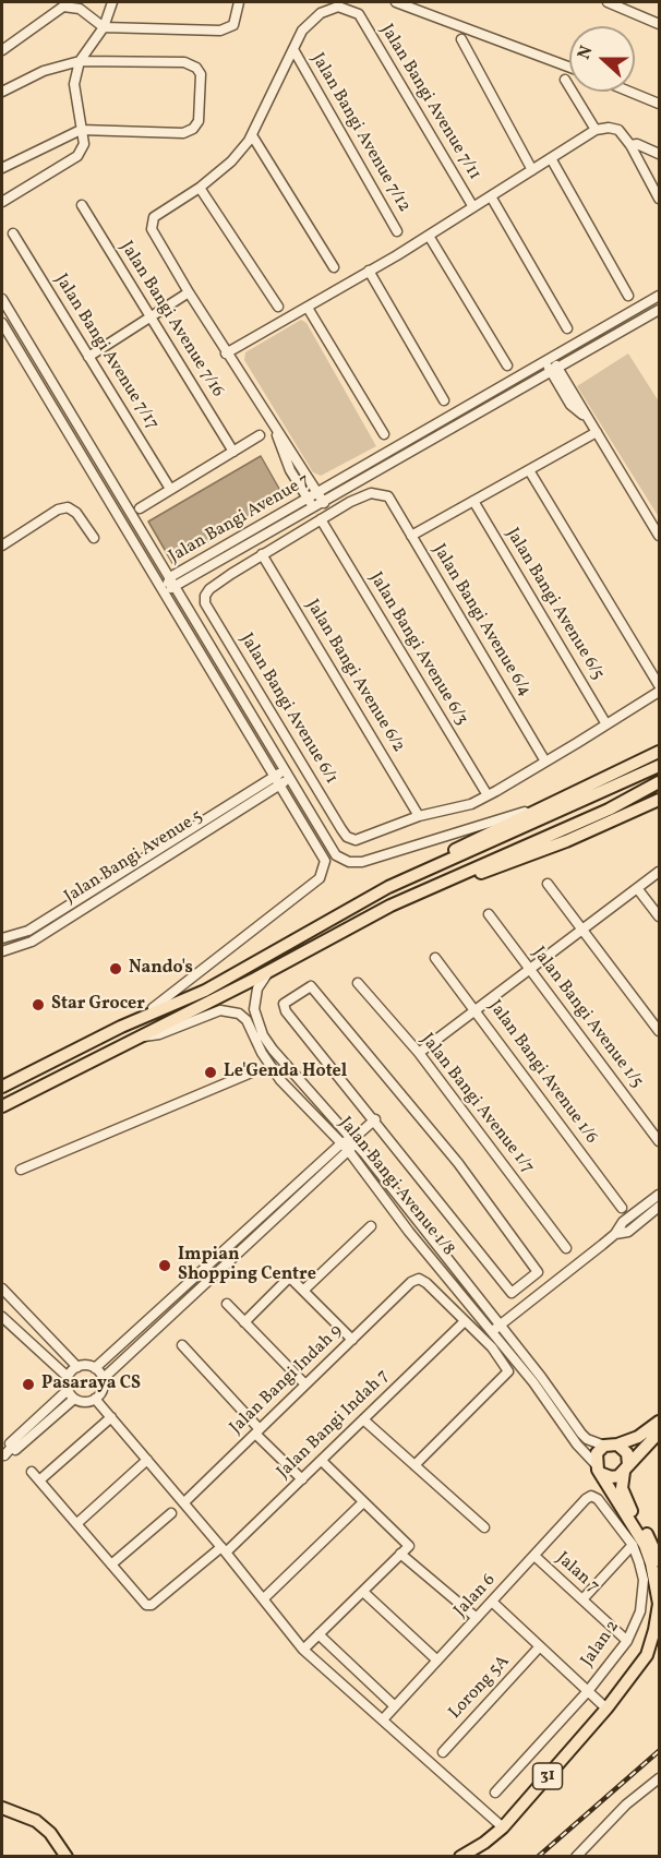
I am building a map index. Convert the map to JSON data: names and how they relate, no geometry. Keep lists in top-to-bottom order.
{
  "streets": {
    "main road": ["31"],
    "street": [
      "Jalan Bangi Avenue 7/11",
      "Jalan Bangi Avenue 7/12",
      "Jalan Bangi Avenue 7/16",
      "Jalan Bangi Avenue 7/17",
      "Jalan Bangi Avenue 7",
      "Jalan Bangi Avenue 6/5",
      "Jalan Bangi Avenue 6/4",
      "Jalan Bangi Avenue 6/3",
      "Jalan Bangi Avenue 6/2",
      "Jalan Bangi Avenue 6/1",
      "Jalan Bangi Avenue 5",
      "Jalan Bangi Avenue 1/5",
      "Jalan Bangi Avenue 1/6",
      "Jalan Bangi Avenue 1/7",
      "Jalan Bangi Avenue 1/8",
      "Jalan Bangi Indah 9",
      "Jalan Bangi Indah 7",
      "Jalan 7",
      "Jalan 6",
      "Jalan 2",
      "Lorong 5A"
    ]
  },
  "crossings": [
    ["Jalan Bangi Avenue 7/11", "Jalan Bangi Avenue 7/12"],
    ["Jalan Bangi Avenue 6/4", "Jalan Bangi Avenue 6/3"],
    ["Jalan Bangi Avenue 6/2", "Jalan Bangi Avenue 6/1"],
    ["Jalan Bangi Avenue 1/8", "31"],
    ["Jalan Bangi Indah 9", "Jalan Bangi Indah 7"],
    ["Jalan 7", "Jalan 6"],
    ["Jalan 7", "Jalan 2"],
    ["Jalan 6", "Jalan 2"]
  ],
  "places": [
    "Nando's",
    "Star Grocer",
    "Le'Genda Hotel",
    "Impian Shopping Centre",
    "Pasaraya CS"
  ],
  "north": "left"
}
